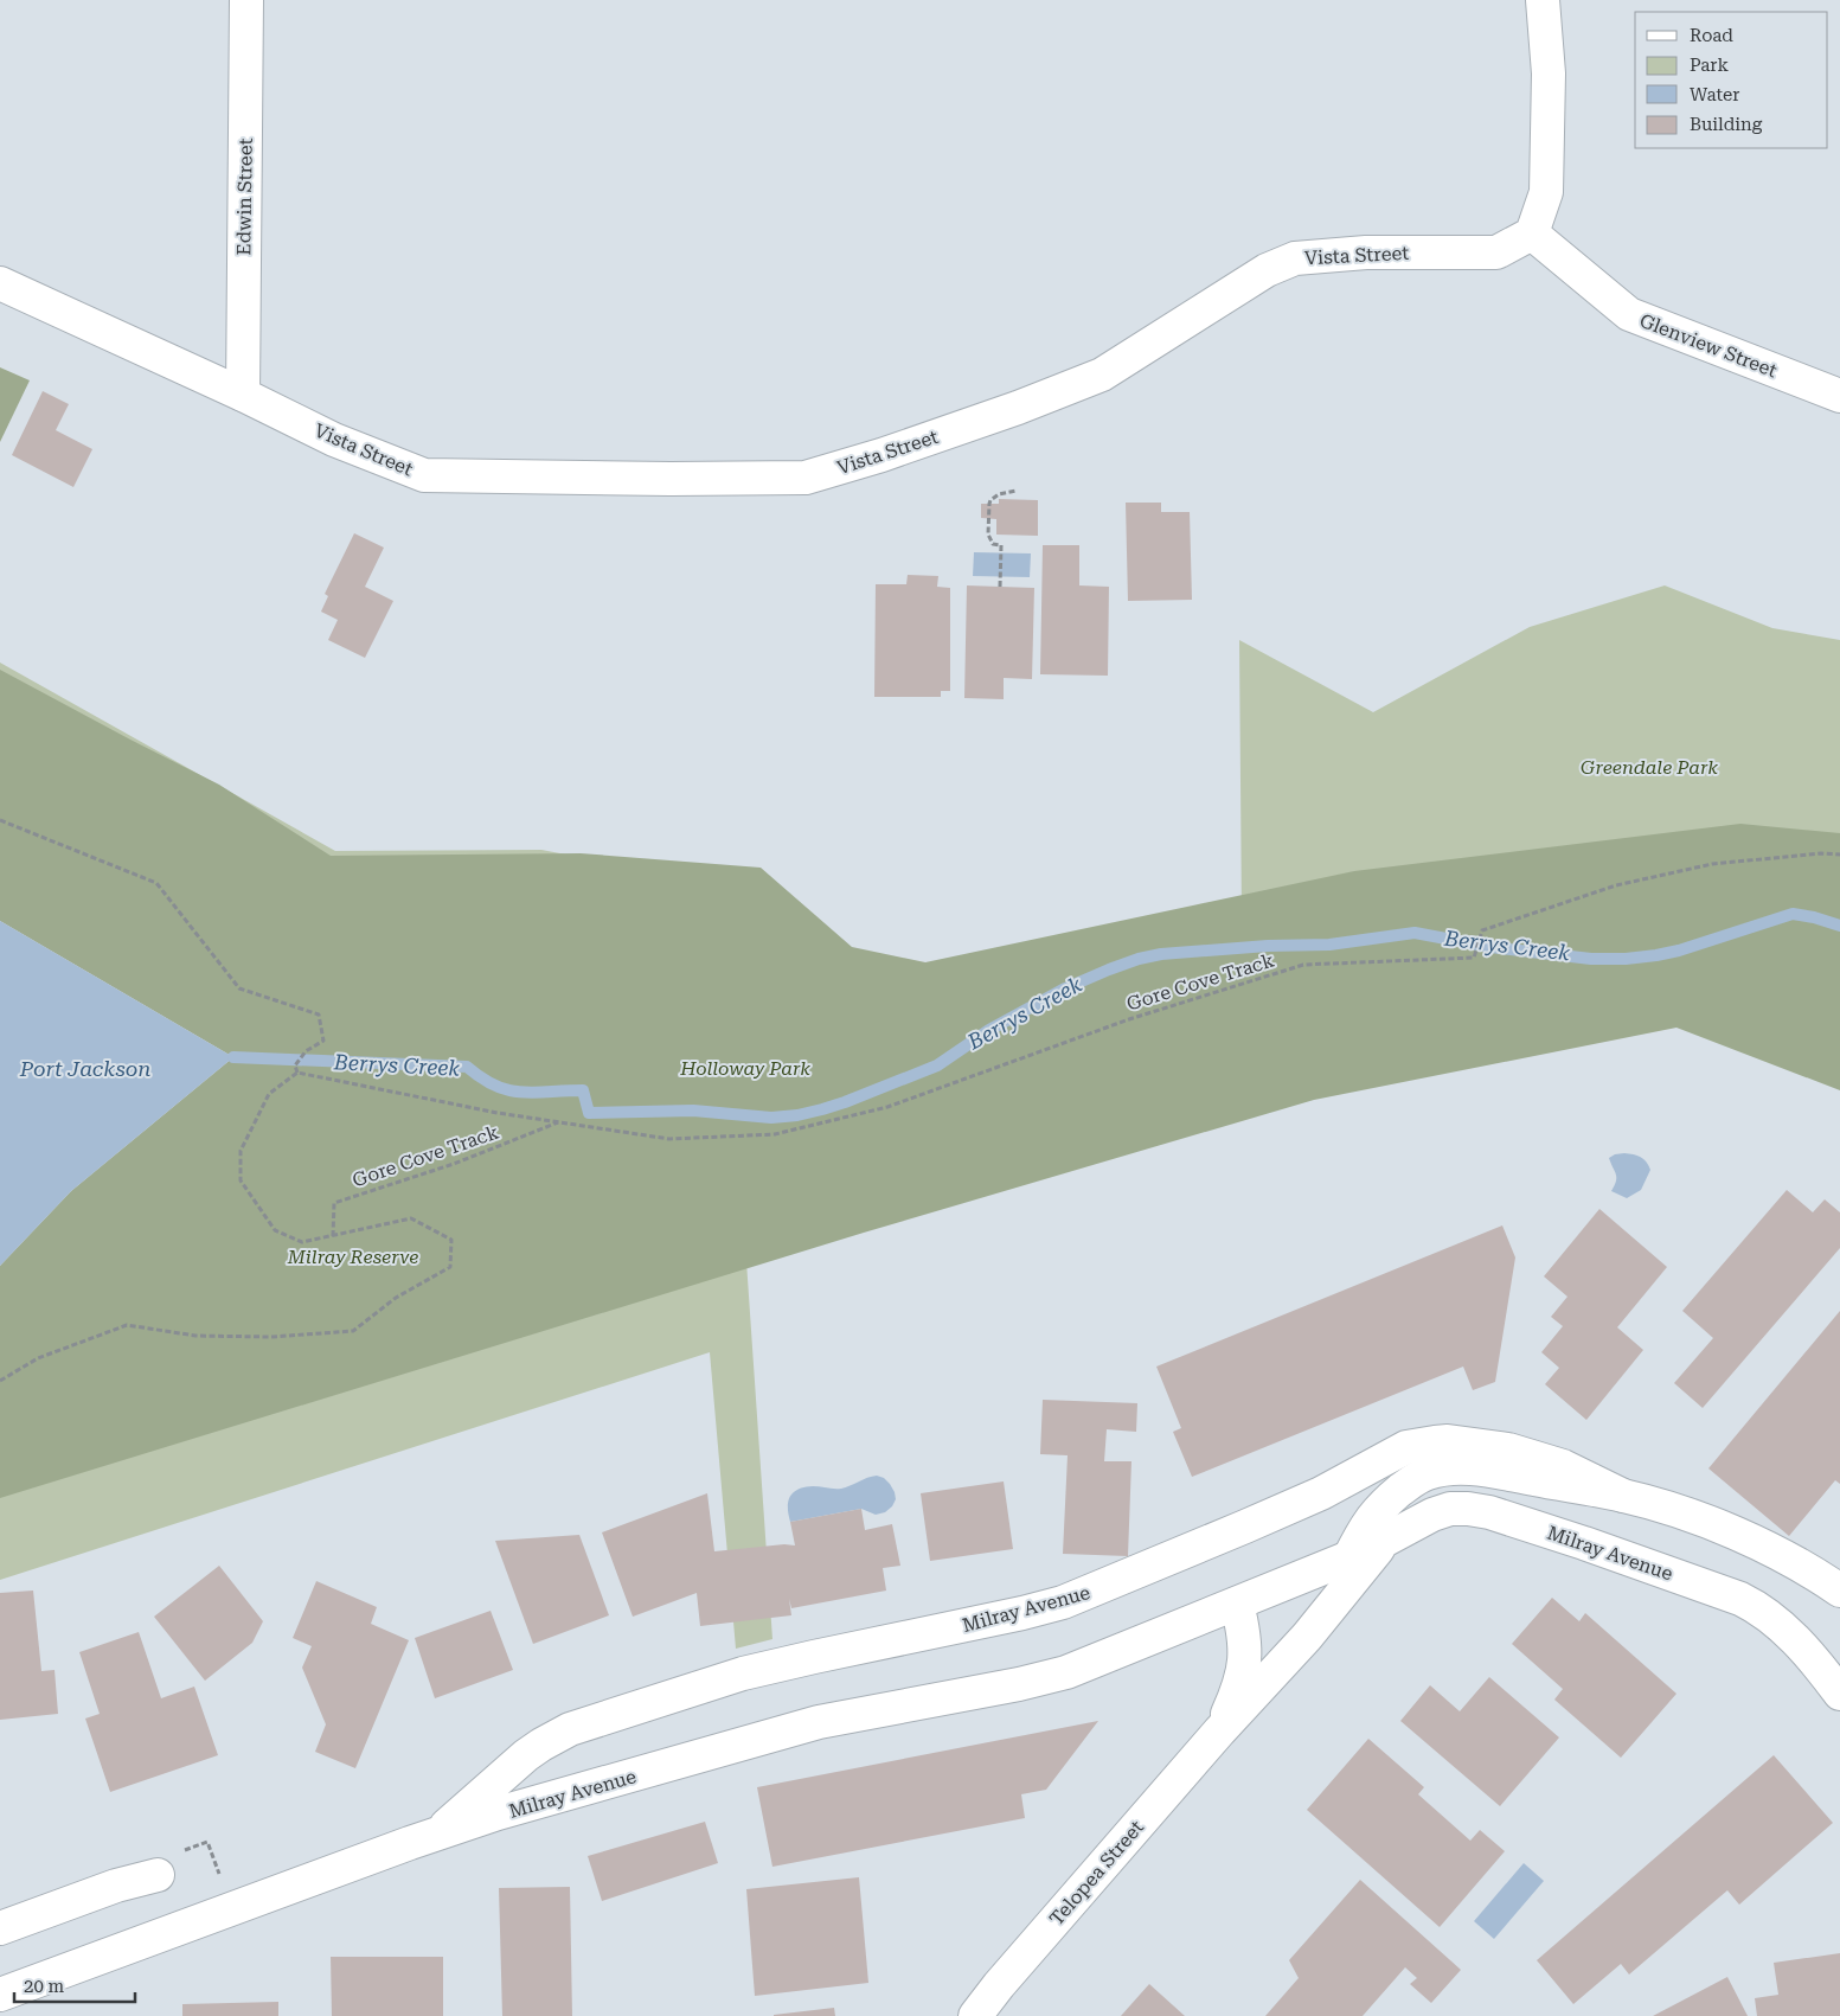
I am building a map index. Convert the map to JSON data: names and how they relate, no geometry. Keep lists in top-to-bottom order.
{
  "streets": {
    "street": [
      "Edwin Street",
      "Vista Street",
      "Glenview Street",
      "Milray Avenue",
      "Telopea Street"
    ],
    "path": ["Gore Cove Track"]
  },
  "crossings": [
    ["Edwin Street", "Vista Street"],
    ["Vista Street", "Glenview Street"],
    ["Milray Avenue", "Telopea Street"]
  ],
  "water": ["Berrys Creek", "Port Jackson"],
  "parks": ["Greendale Park", "Holloway Park", "Milray Reserve"],
  "legend": [
    "Road",
    "Park",
    "Water",
    "Building"
  ],
  "scale_bar": "20 m"
}
